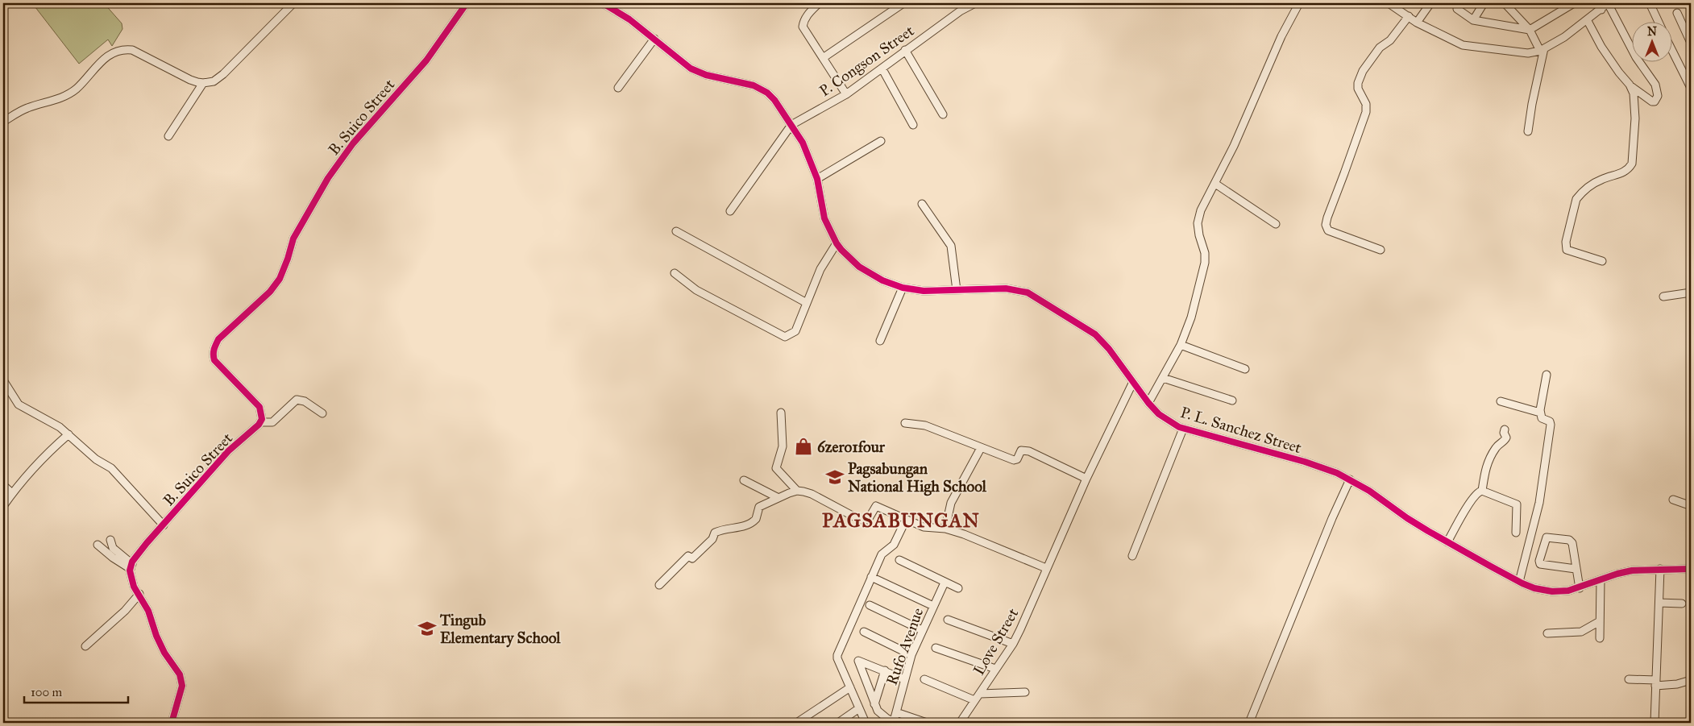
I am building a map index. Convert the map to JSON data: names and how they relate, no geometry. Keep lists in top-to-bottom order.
{
  "streets": {
    "street": [
      "P. Congson Street",
      "B. Suico Street",
      "P. L. Sanchez Street",
      "Love Street",
      "Rufo Avenue"
    ]
  },
  "crossings": [
    ["P. Congson Street", "P. L. Sanchez Street"],
    ["P. L. Sanchez Street", "Love Street"]
  ],
  "districts": ["PAGSABUNGAN"],
  "places": {
    "shop": ["6zero1four"],
    "school or university": ["Pagsabungan National High School", "Tingub Elementary School"]
  },
  "scale_bar": "100 m",
  "north": "top"
}
